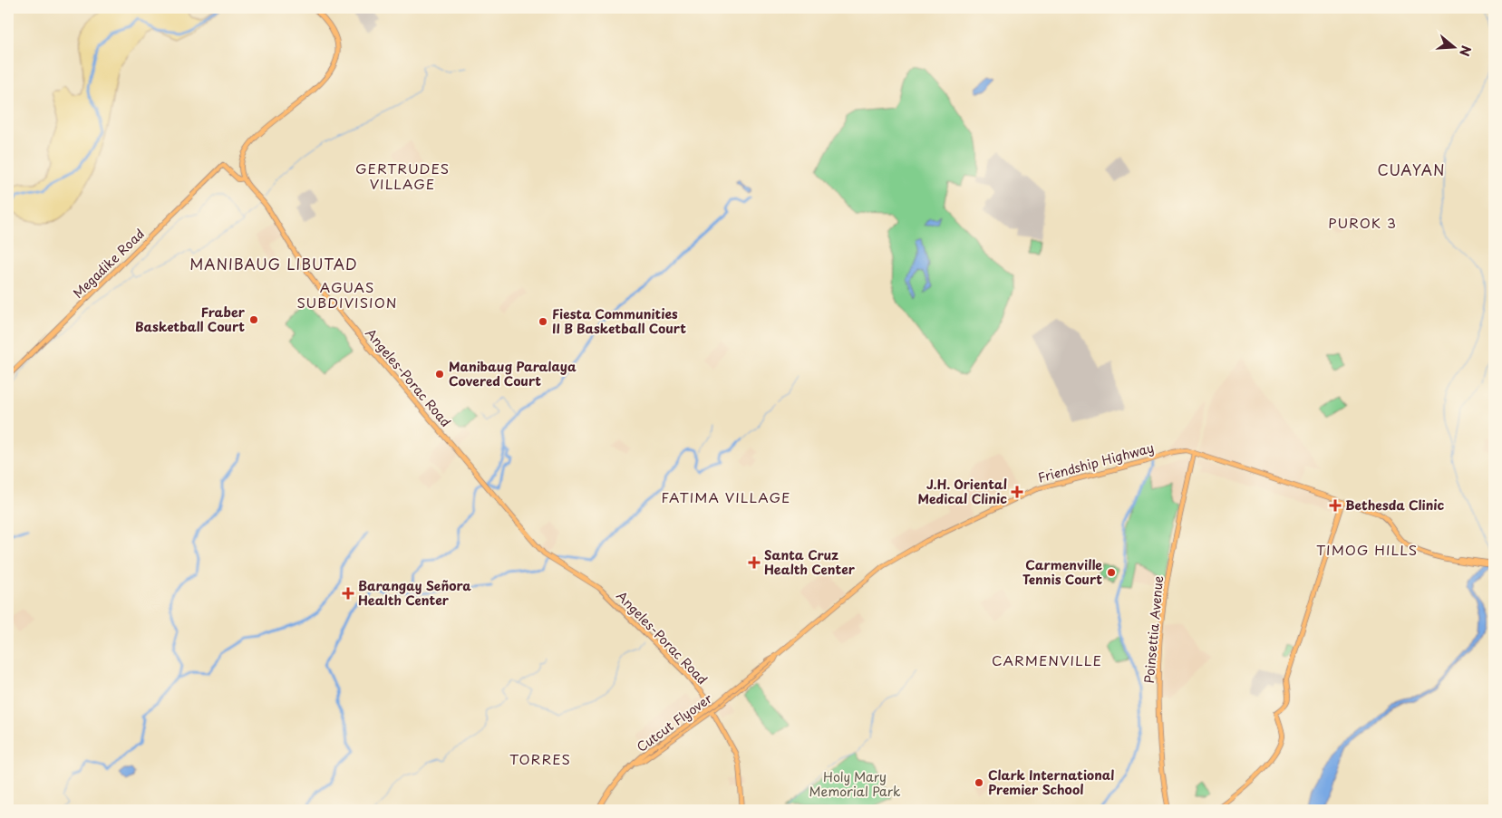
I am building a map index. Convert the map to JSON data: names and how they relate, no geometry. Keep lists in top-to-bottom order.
{
  "streets": {
    "main road": [
      "Megadike Road",
      "Angeles-Porac Road",
      "Friendship Highway",
      "Poinsettia Avenue",
      "Cutcut Flyover"
    ]
  },
  "crossings": [
    ["Megadike Road", "Angeles-Porac Road"],
    ["Angeles-Porac Road", "Friendship Highway"],
    ["Friendship Highway", "Poinsettia Avenue"],
    ["Friendship Highway", "Cutcut Flyover"]
  ],
  "districts": [
    "GERTRUDES VILLAGE",
    "CUAYAN",
    "PUROK 3",
    "MANIBAUG LIBUTAD",
    "AGUAS SUBDIVISION",
    "FATIMA VILLAGE",
    "TIMOG HILLS",
    "CARMENVILLE",
    "TORRES"
  ],
  "parks": ["Holy Mary Memorial Park"],
  "places": {
    "other": [
      "Fraber Basketball Court",
      "Fiesta Communities II B Basketball Court",
      "Manibaug Paralaya Covered Court",
      "Carmenville Tennis Court",
      "Clark International Premier School"
    ],
    "health": [
      "J.H. Oriental Medical Clinic",
      "Bethesda Clinic",
      "Santa Cruz Health Center",
      "Barangay Señora Health Center"
    ]
  },
  "north": "right"
}
